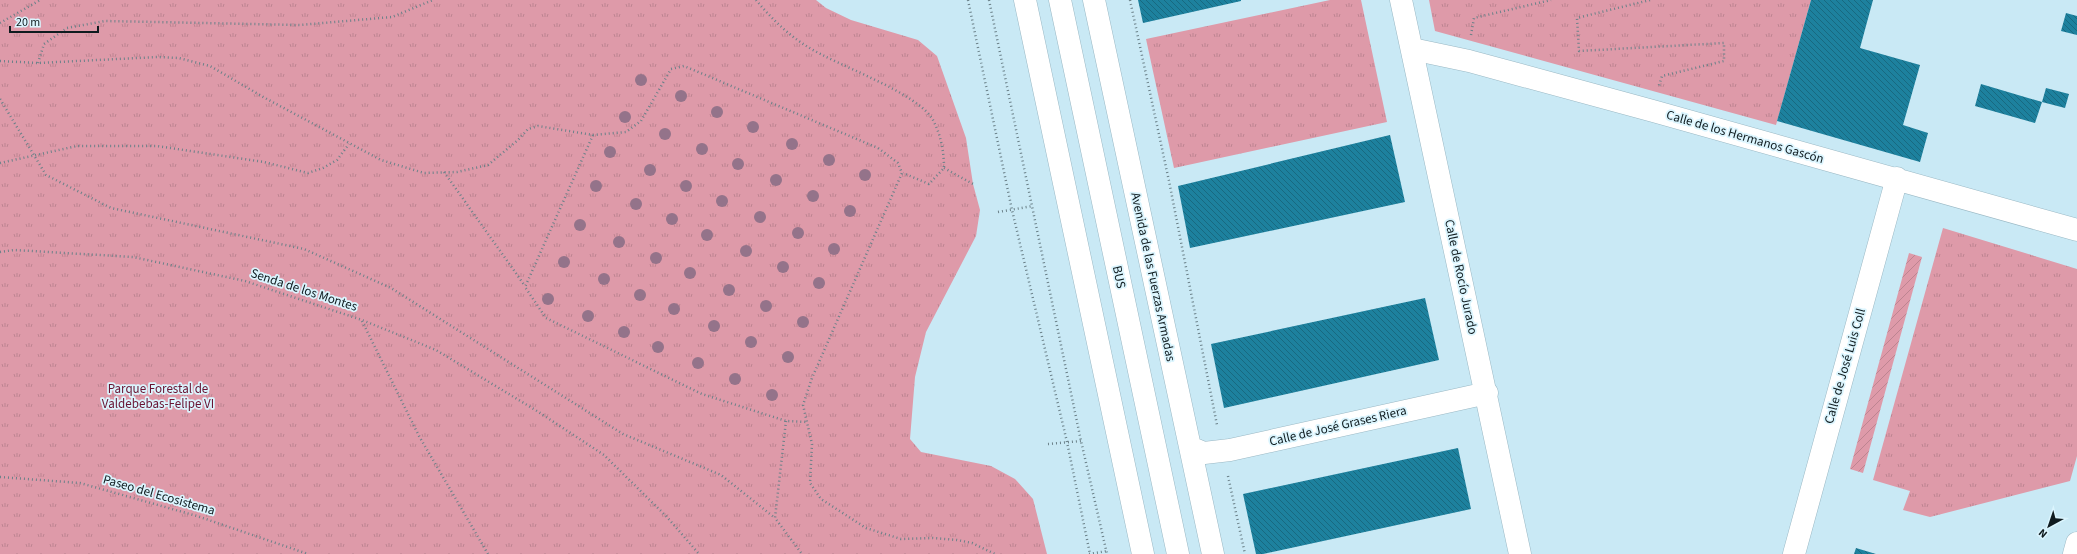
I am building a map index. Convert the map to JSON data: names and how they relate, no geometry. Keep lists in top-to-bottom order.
{
  "streets": {
    "street": [
      "Calle de los Hermanos Gascón",
      "BUS",
      "Avenida de las Fuerzas Armadas",
      "Calle de Rocío Jurado",
      "Calle de José Luis Coll",
      "Calle de José Grases Riera"
    ],
    "path": ["Senda de los Montes", "Paseo del Ecosistema"]
  },
  "crossings": [
    ["Calle de los Hermanos Gascón", "Calle de Rocío Jurado"],
    ["Calle de los Hermanos Gascón", "Calle de José Luis Coll"],
    ["Avenida de las Fuerzas Armadas", "Calle de José Grases Riera"],
    ["Calle de Rocío Jurado", "Calle de José Grases Riera"]
  ],
  "parks": ["Parque Forestal de Valdebebas-Felipe VI"],
  "scale_bar": "20 m",
  "north": "bottom left"
}
